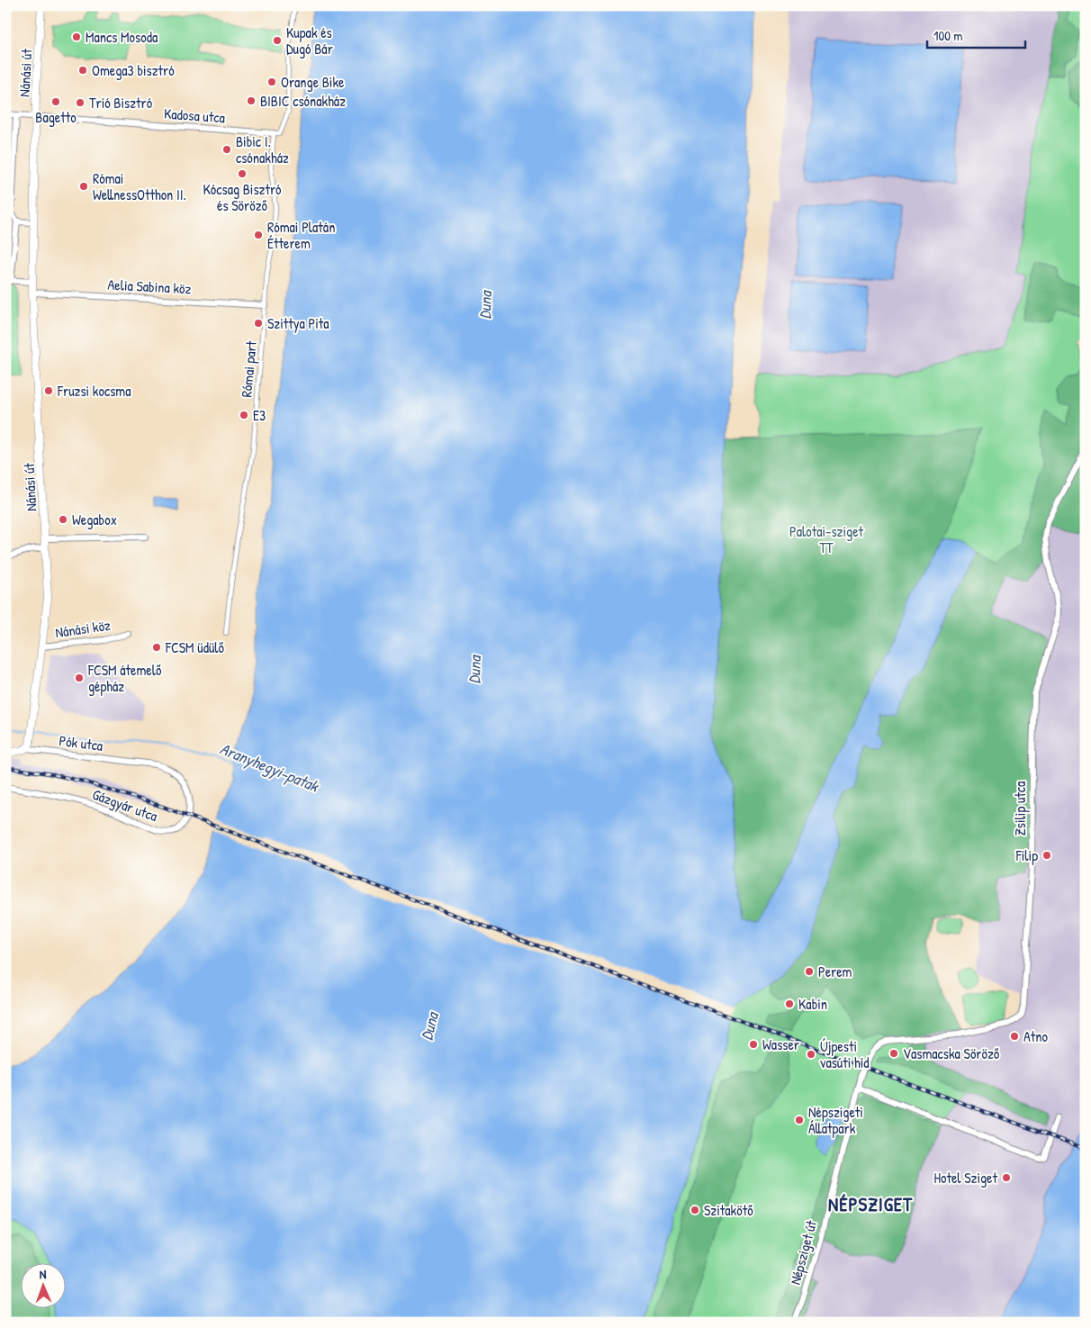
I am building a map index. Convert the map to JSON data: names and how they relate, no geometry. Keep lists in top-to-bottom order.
{
  "streets": {
    "street": [
      "Nánási út",
      "Kadosa utca",
      "Aelia Sabina köz",
      "Római part",
      "Nánási köz",
      "Pók utca",
      "Gázgyár utca",
      "Zsilip utca",
      "Népsziget út"
    ]
  },
  "crossings": [
    ["Nánási út", "Kadosa utca"],
    ["Nánási út", "Aelia Sabina köz"],
    ["Nánási út", "Nánási köz"],
    ["Nánási út", "Pók utca"],
    ["Kadosa utca", "Római part"],
    ["Aelia Sabina köz", "Római part"],
    ["Pók utca", "Gázgyár utca"],
    ["Zsilip utca", "Népsziget út"]
  ],
  "districts": ["NÉPSZIGET"],
  "water": ["Duna", "Aranyhegyi-patak"],
  "parks": ["Palotai-sziget TT"],
  "places": [
    "Mancs Mosoda",
    "Kupak és Dugó Bár",
    "Omega3 bisztró",
    "Orange Bike",
    "BIBIC csónakház",
    "Bagetto",
    "Trió Bisztró",
    "Bibic I. csónakház",
    "Kócsag Bisztró és Söröző",
    "Római WellnessOtthon II.",
    "Római Platán Étterem",
    "Szittya Pita",
    "Fruzsi kocsma",
    "E3",
    "Wegabox",
    "FCSM üdülő",
    "FCSM átemelő gépház",
    "Filip",
    "Perem",
    "Kabin",
    "Atno",
    "Wasser",
    "Vasmacska Söröző",
    "Újpesti vasúti híd",
    "Népszigeti Állatpark",
    "Hotel Sziget",
    "Szitakötő"
  ],
  "scale_bar": "100 m",
  "north": "top"
}
